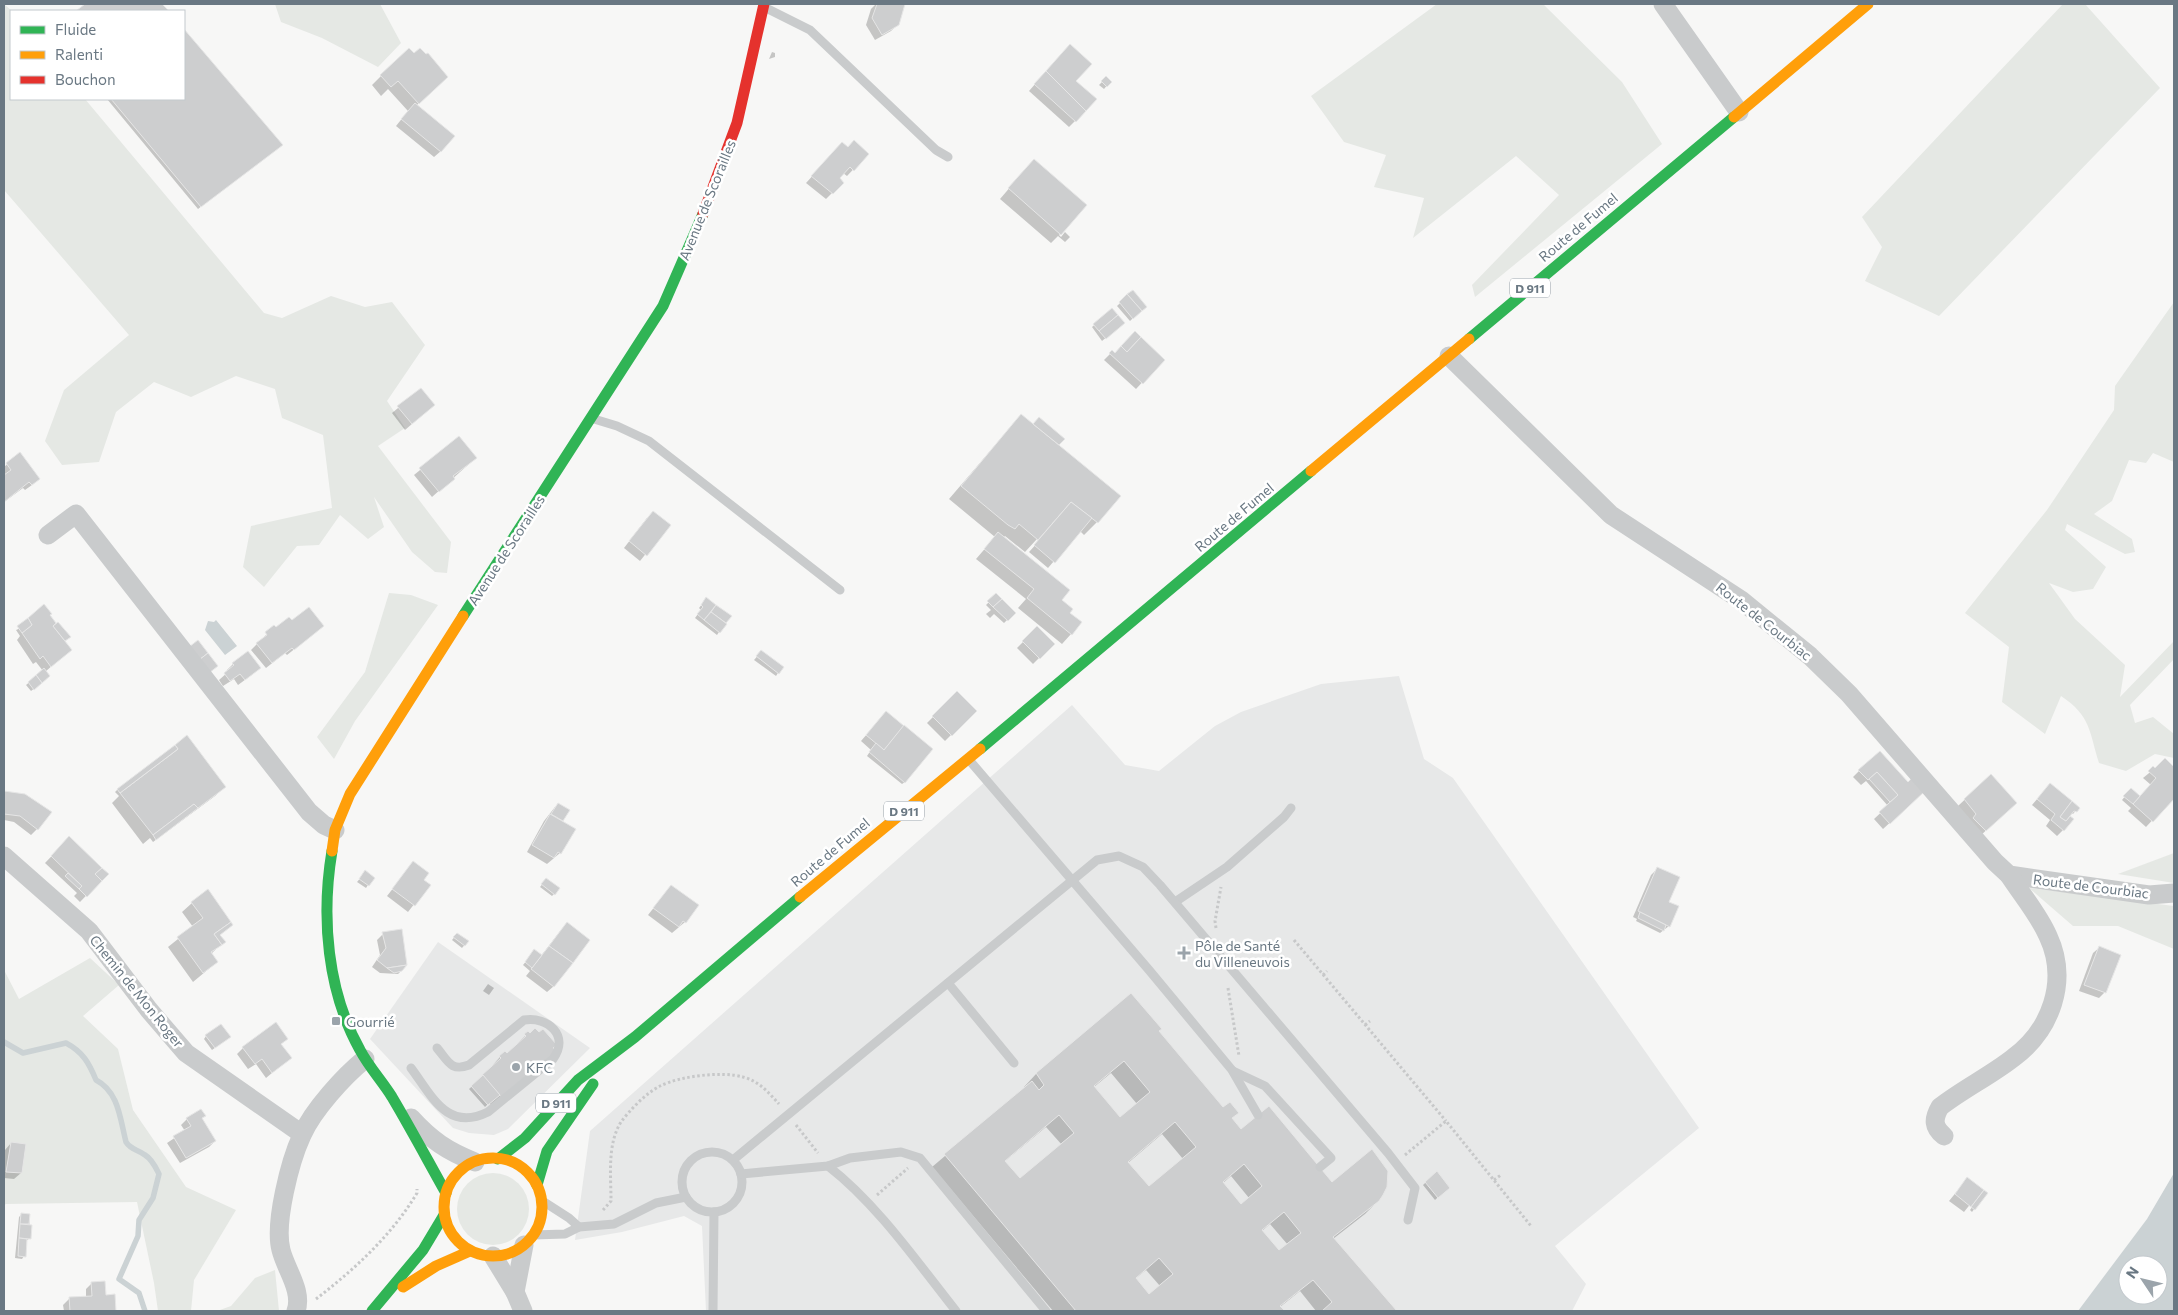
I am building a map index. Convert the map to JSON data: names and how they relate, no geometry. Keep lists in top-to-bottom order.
{
  "streets": {
    "main road": ["Avenue de Scorailles", "Route de Fumel", "D 911"],
    "street": ["Route de Courbiac", "Chemin de Mon Roger"]
  },
  "crossings": [
    ["Avenue de Scorailles", "Route de Fumel"],
    ["Route de Fumel", "Route de Courbiac"]
  ],
  "places": {
    "health": ["Pôle de Santé du Villeneuvois"],
    "transit": ["Gourrié"],
    "other": ["KFC"]
  },
  "legend": ["Fluide", "Ralenti", "Bouchon"],
  "north": "top left"
}
